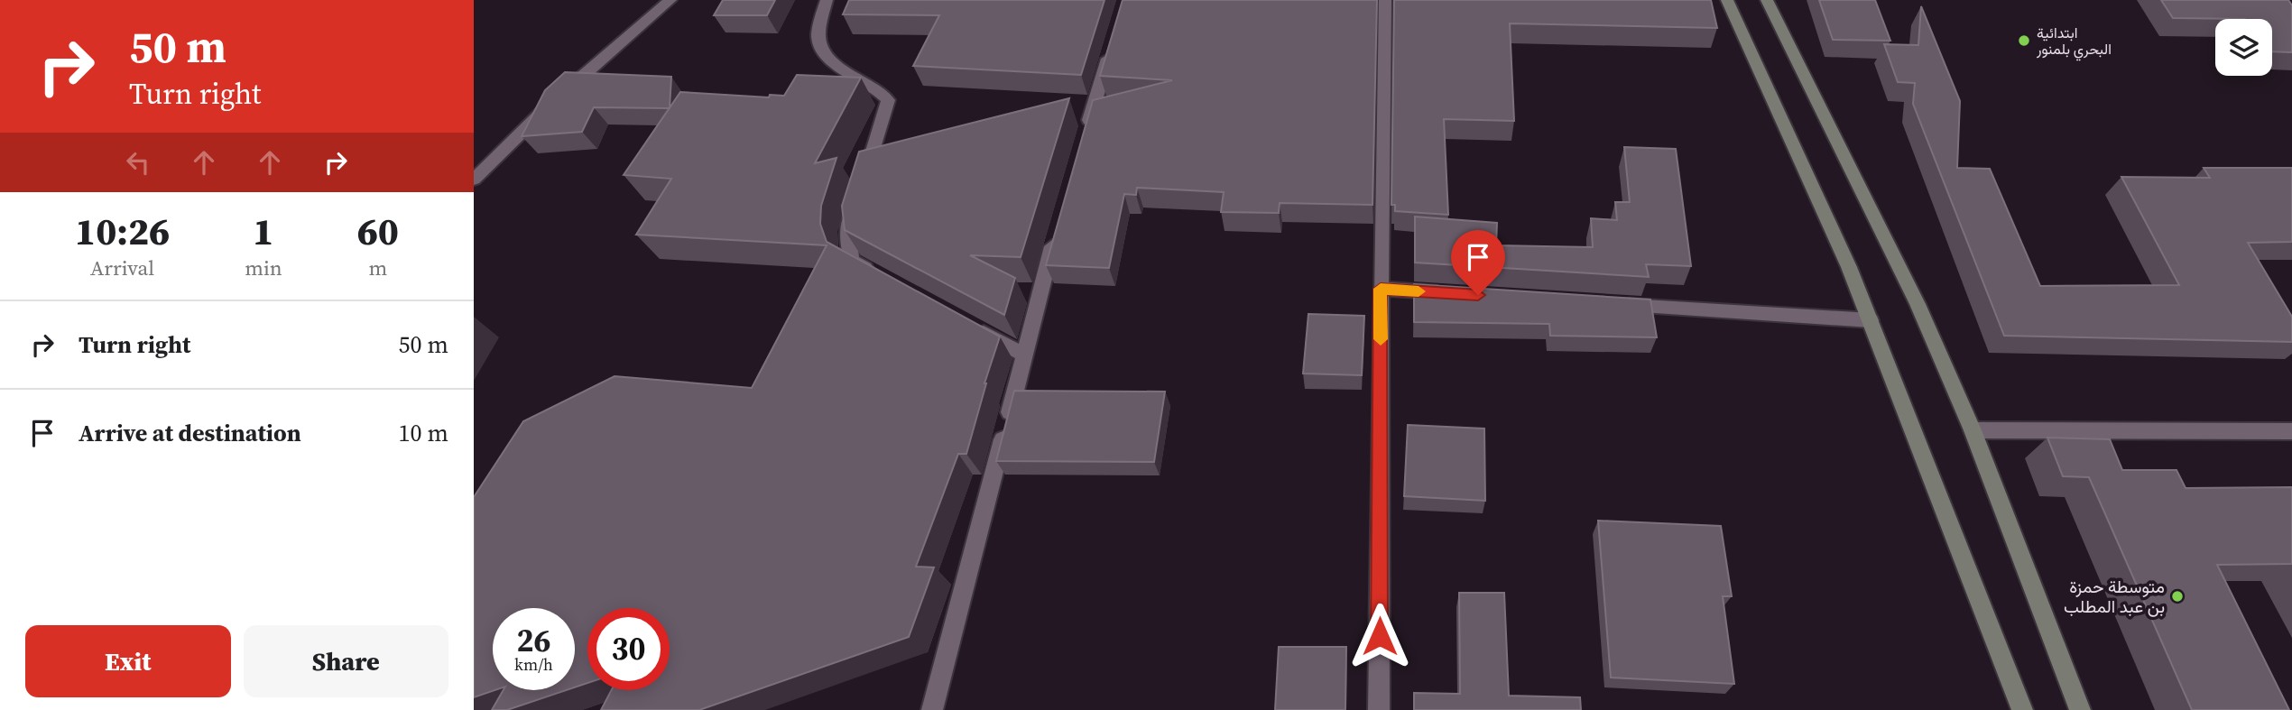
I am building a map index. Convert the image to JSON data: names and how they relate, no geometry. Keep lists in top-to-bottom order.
{
  "places": ["ابتدائية البحري بلمنور", "متوسطة حمزة بن عبد المطلب"],
  "page": {
    "turn": ["50 m", "Turn right"],
    "eta": [
      "10:26",
      "Arrival",
      "1",
      "min",
      "60",
      "m"
    ],
    "list": [
      {
        "name": "Turn right",
        "value": "50 m"
      },
      {
        "name": "Arrive at destination",
        "value": "10 m"
      }
    ],
    "speed": "26 km/h",
    "limit": "30",
    "buttons": ["Exit", "Share"]
  }
}
